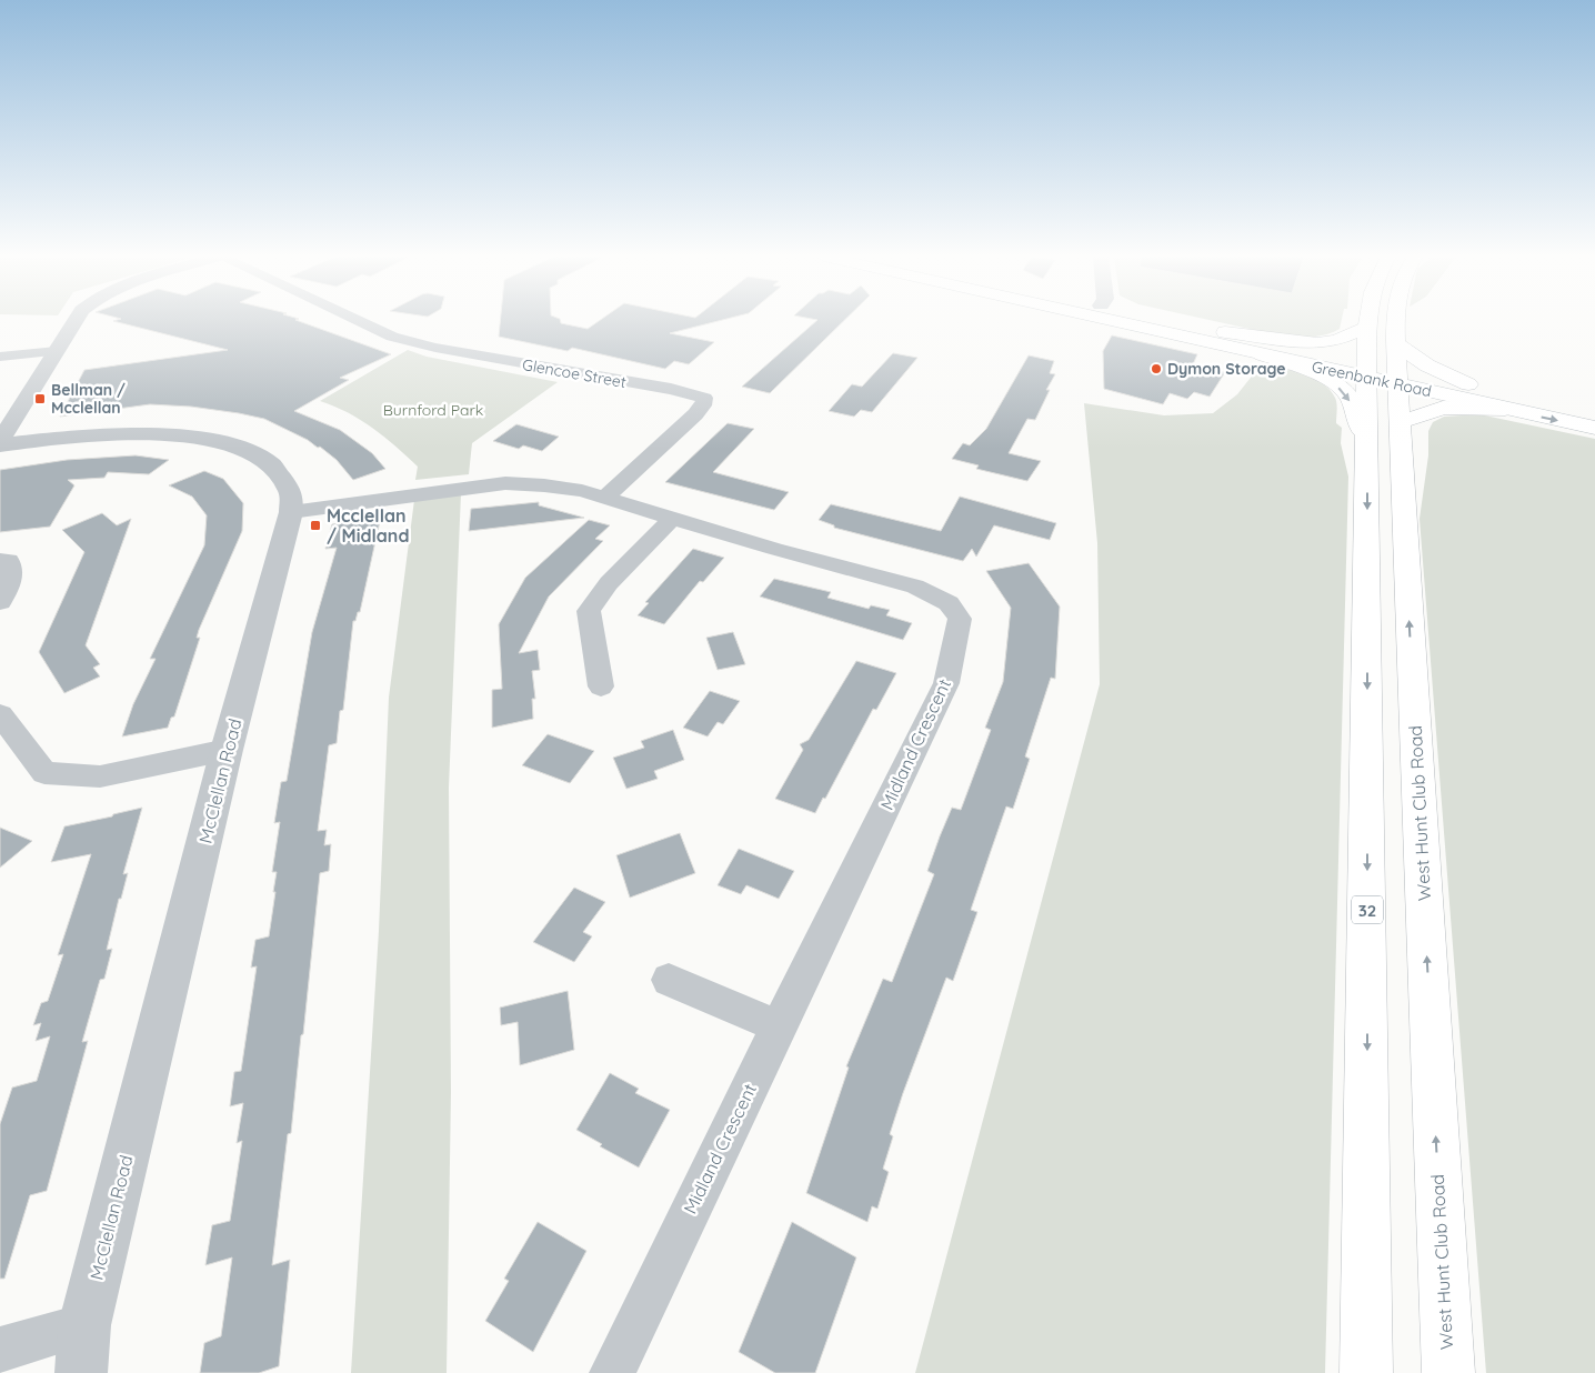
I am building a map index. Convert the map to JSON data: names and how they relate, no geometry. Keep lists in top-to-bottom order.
{
  "streets": {
    "main road": ["Greenbank Road", "West Hunt Club Road", "32"],
    "street": ["Glencoe Street", "Midland Crescent", "McClellan Road"]
  },
  "crossings": [
    ["Glencoe Street", "Midland Crescent"],
    ["Greenbank Road", "West Hunt Club Road"],
    ["Greenbank Road", "32"],
    ["Midland Crescent", "McClellan Road"]
  ],
  "parks": ["Burnford Park"],
  "places": {
    "other": ["Dymon Storage"],
    "transit": ["Bellman / Mcclellan", "Mcclellan / Midland"]
  }
}
